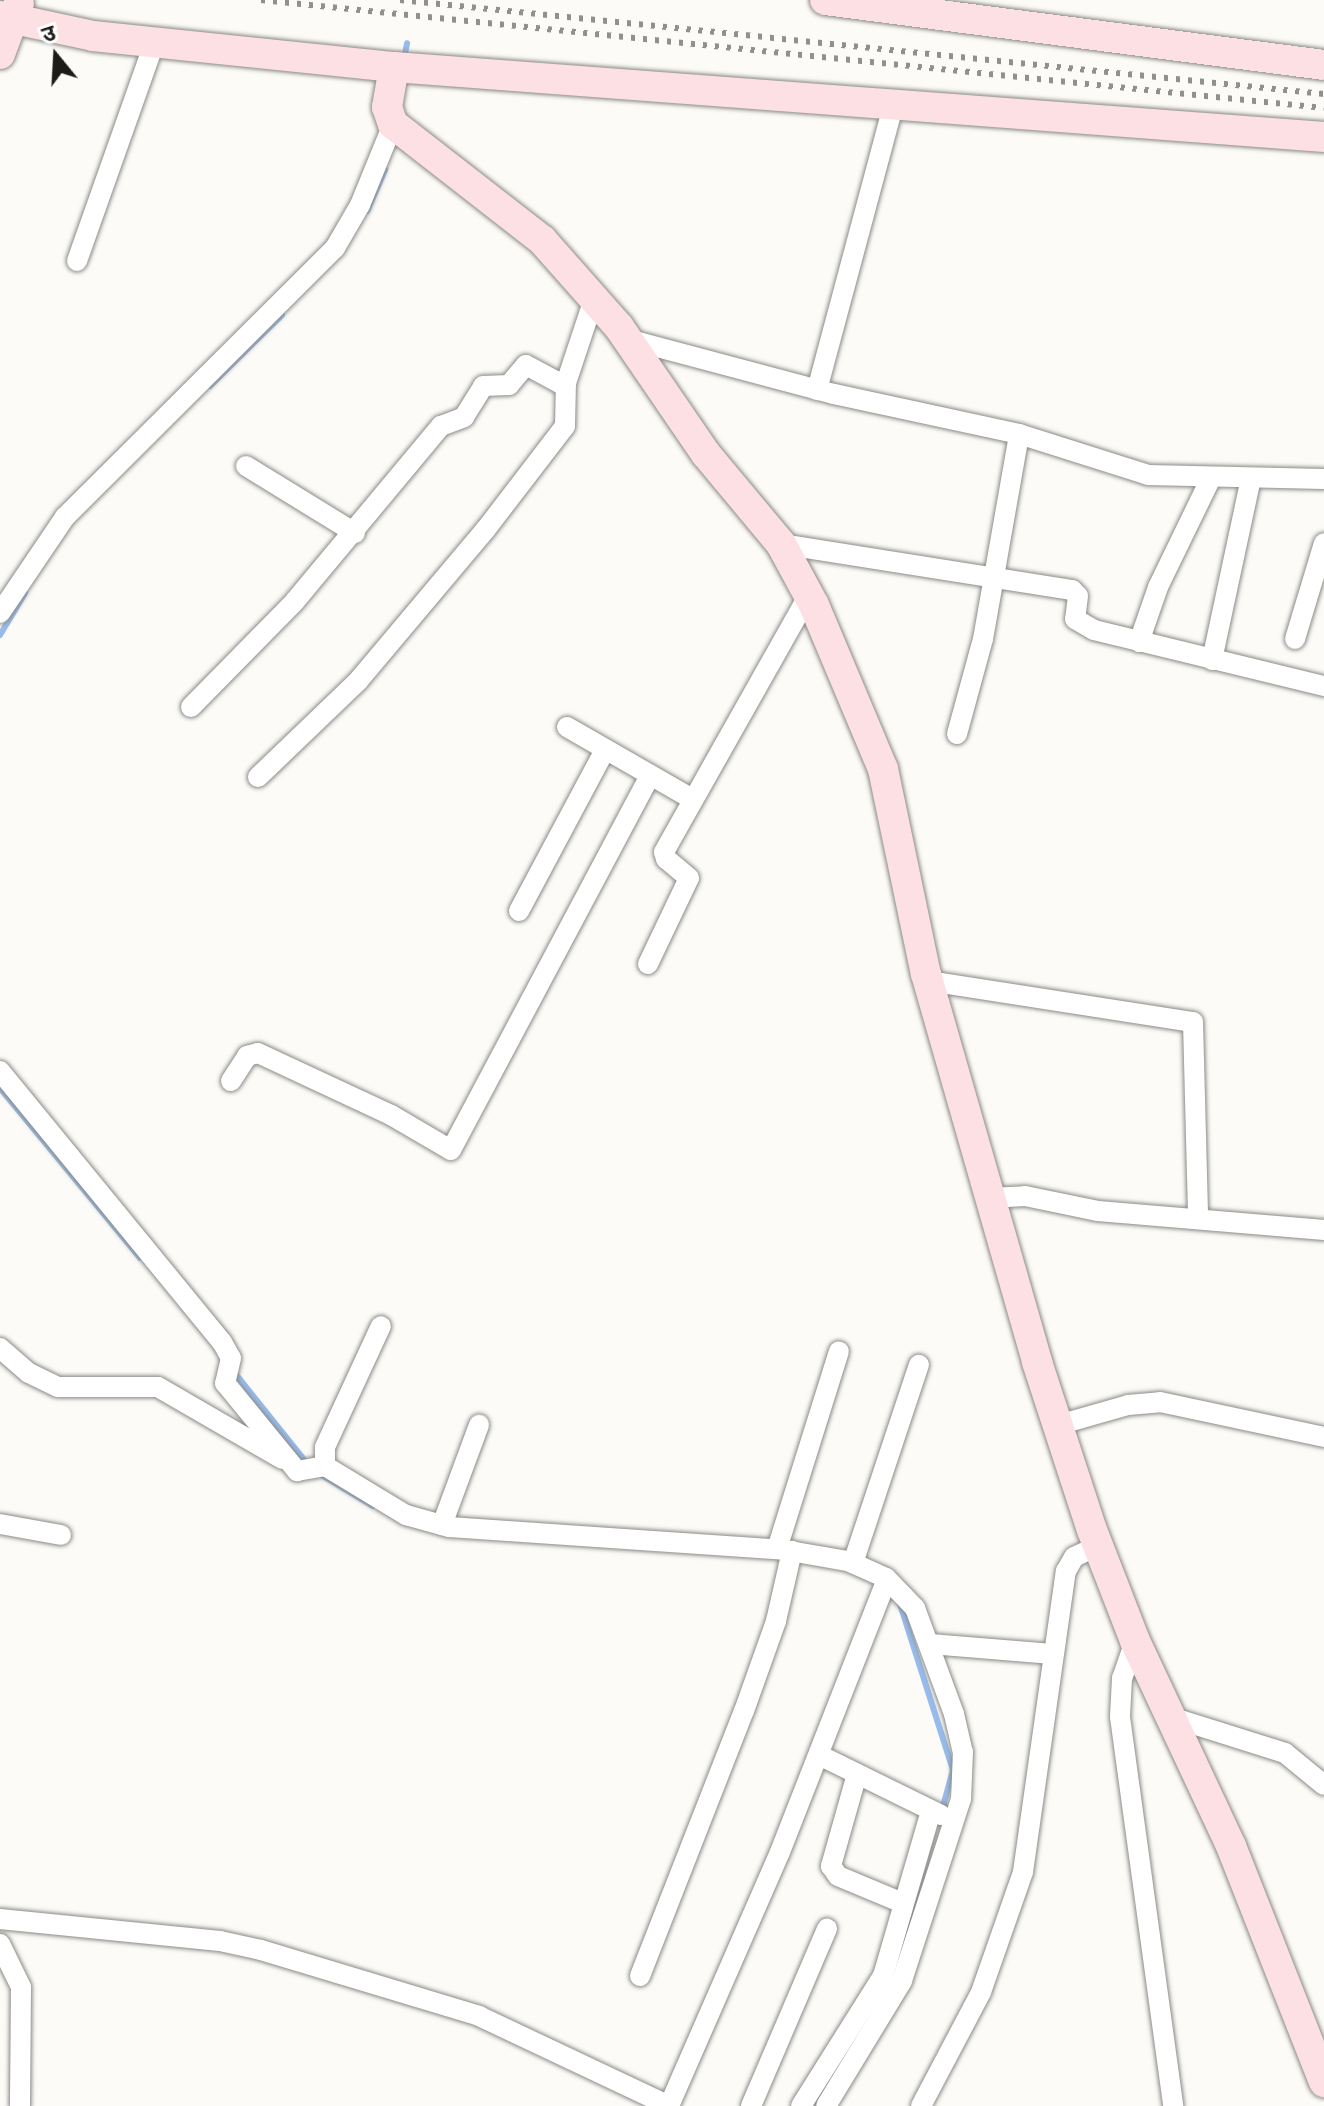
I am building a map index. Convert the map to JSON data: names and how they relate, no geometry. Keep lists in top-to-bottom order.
{
  "north": "top"
}
